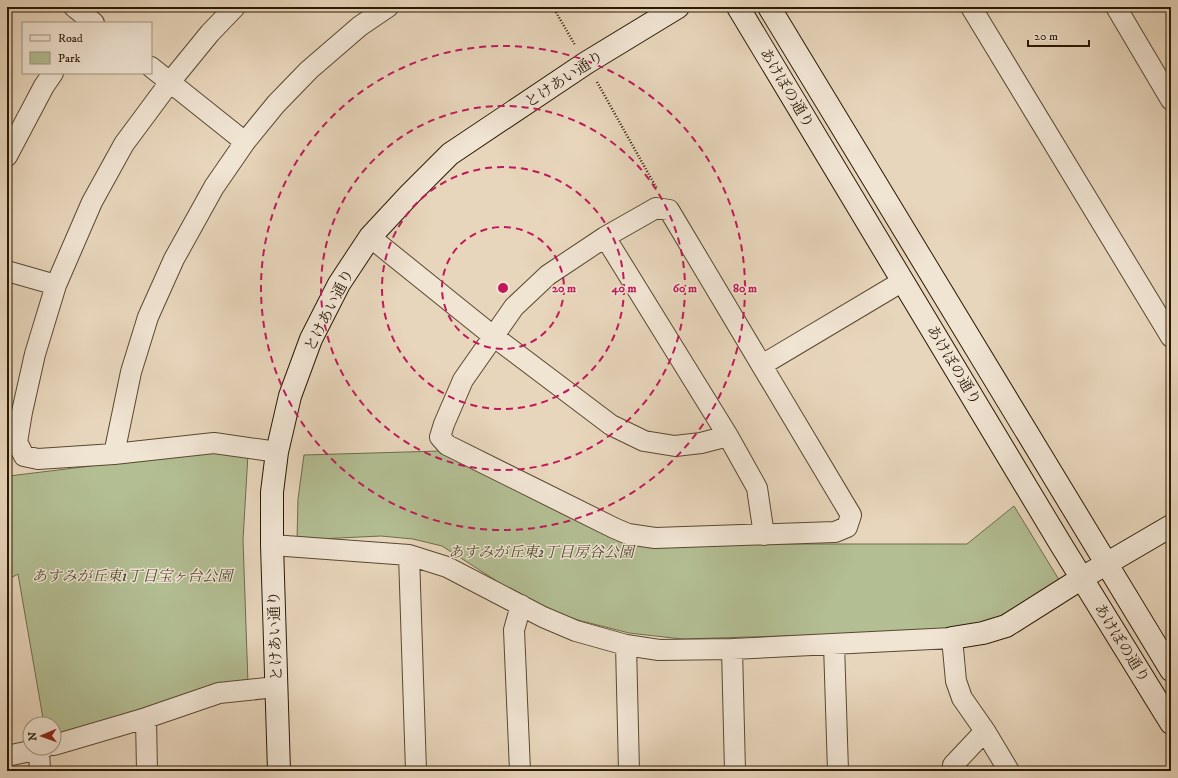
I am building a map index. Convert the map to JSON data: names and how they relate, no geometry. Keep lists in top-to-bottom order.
{
  "streets": {
    "street": ["とけあい通り", "あけぼの通り"]
  },
  "parks": ["あすみが丘東2丁目房谷公園", "あすみが丘東1丁目宝ヶ台公園"],
  "legend": ["Road", "Park"],
  "scale_bar": "20 m",
  "north": "left",
  "rings": [
    "20 m",
    "40 m",
    "60 m",
    "80 m"
  ]
}
